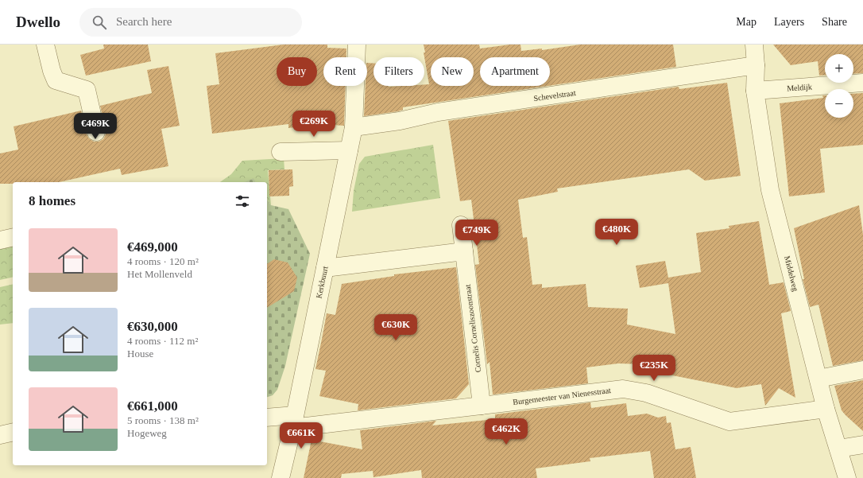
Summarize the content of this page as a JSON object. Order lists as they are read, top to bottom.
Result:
{
  "streets": {
    "street": [
      "Meldijk",
      "Schevelstraat",
      "Middelweg",
      "Kerkbuurt",
      "Cornelis Corneliszoonstraat",
      "Burgemeester van Nienesstraat"
    ]
  },
  "crossings": [
    ["Meldijk", "Middelweg"],
    ["Schevelstraat", "Middelweg"],
    ["Schevelstraat", "Kerkbuurt"],
    ["Middelweg", "Burgemeester van Nienesstraat"],
    ["Kerkbuurt", "Burgemeester van Nienesstraat"],
    ["Cornelis Corneliszoonstraat", "Burgemeester van Nienesstraat"]
  ],
  "page": {
    "header": "Dwello",
    "search": "Search here",
    "nav": ["Map", "Layers", "Share"],
    "map_buttons": ["+", "−"],
    "chip": [
      "Buy",
      "Rent",
      "Filters",
      "New",
      "Apartment"
    ],
    "price": [
      "€269K",
      "€469K",
      "€480K",
      "€749K",
      "€630K",
      "€235K",
      "€462K",
      "€661K"
    ],
    "heading": "8 homes",
    "list": [
      {
        "name": "€469,000",
        "note": "4 rooms · 120 m² · Het Mollenveld"
      },
      {
        "name": "€630,000",
        "note": "4 rooms · 112 m² · House"
      },
      {
        "name": "€661,000",
        "note": "5 rooms · 138 m² · Hogeweg"
      }
    ]
  }
}
